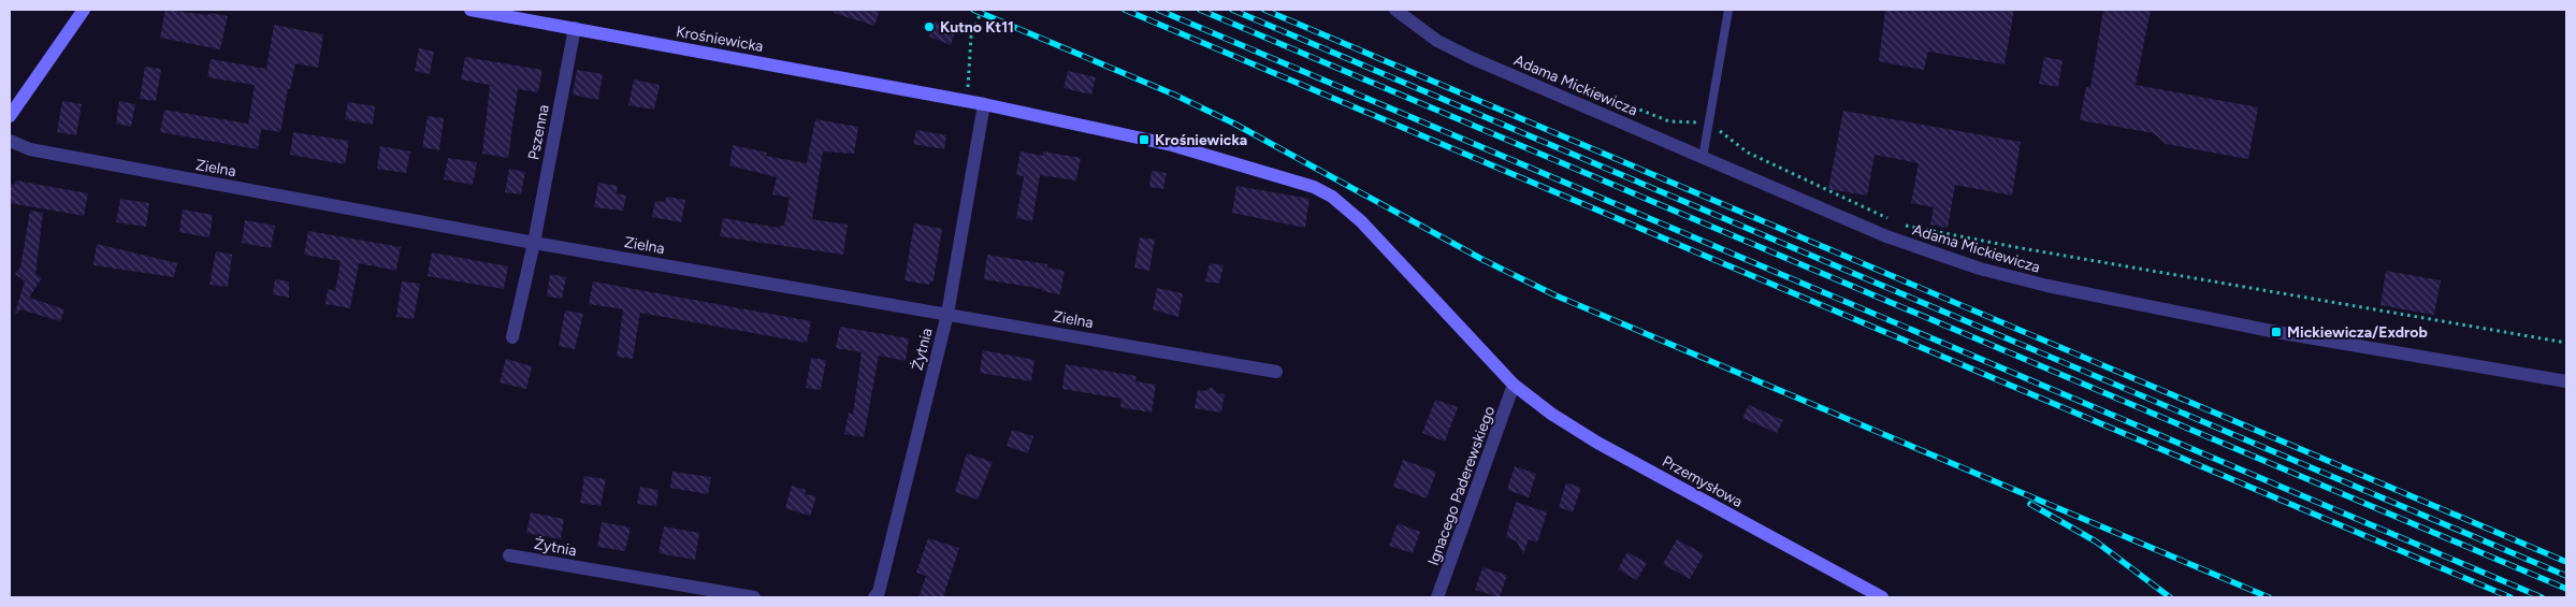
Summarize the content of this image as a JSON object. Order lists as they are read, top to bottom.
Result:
{
  "streets": {
    "street": [
      "Krośniewicka",
      "Adama Mickiewicza",
      "Pszenna",
      "Zielna",
      "Żytnia",
      "Przemysłowa",
      "Ignacego Paderewskiego"
    ]
  },
  "crossings": [
    ["Krośniewicka", "Pszenna"],
    ["Krośniewicka", "Żytnia"],
    ["Krośniewicka", "Przemysłowa"],
    ["Krośniewicka", "Ignacego Paderewskiego"],
    ["Pszenna", "Zielna"],
    ["Zielna", "Żytnia"],
    ["Przemysłowa", "Ignacego Paderewskiego"]
  ],
  "places": {
    "other": ["Kutno Kt11"],
    "transit": ["Krośniewicka", "Mickiewicza/Exdrob"]
  }
}
